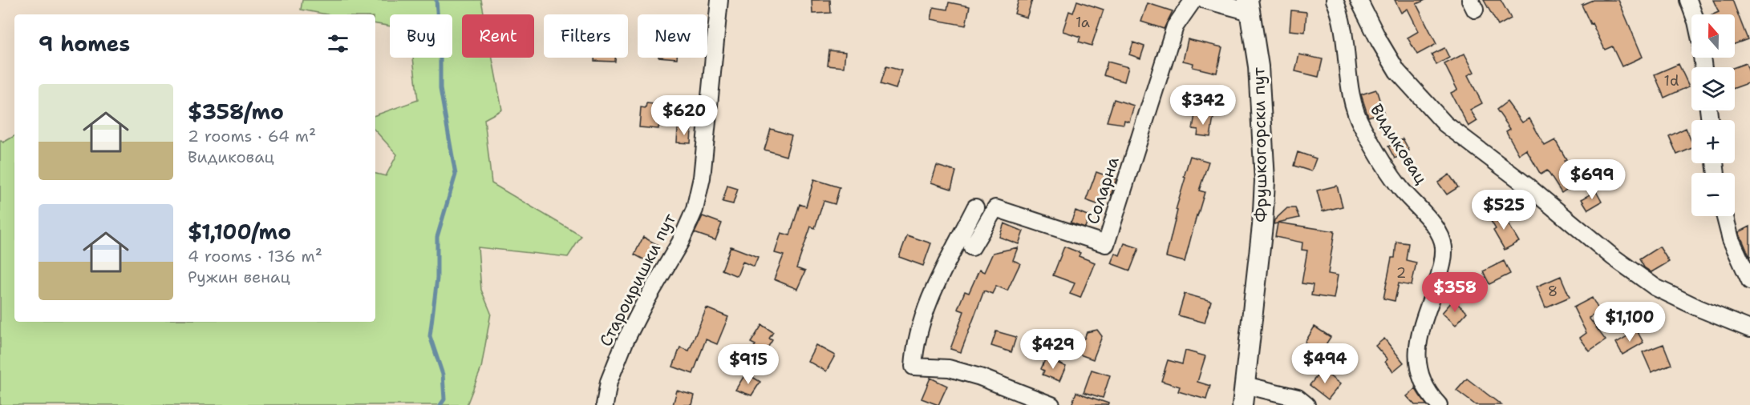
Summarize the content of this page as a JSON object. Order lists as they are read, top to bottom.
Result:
{
  "streets": {
    "street": [
      "Видиковац",
      "Фрушкогорски пут",
      "Соларна",
      "Староиришки пут"
    ]
  },
  "house_numbers": [
    "1a",
    "1d",
    "2",
    "8"
  ],
  "north": "top",
  "page": {
    "map_buttons": ["+", "−"],
    "chip": [
      "Buy",
      "Rent",
      "Filters",
      "New"
    ],
    "heading": "9 homes",
    "list": [
      {
        "name": "$358/mo",
        "note": "2 rooms · 64 m² · Видиковац"
      },
      {
        "name": "$1,100/mo",
        "note": "4 rooms · 136 m² · Ружин венац"
      }
    ],
    "price": [
      "$342",
      "$620",
      "$699",
      "$525",
      "$358",
      "$1,100",
      "$429",
      "$494",
      "$915"
    ]
  }
}
